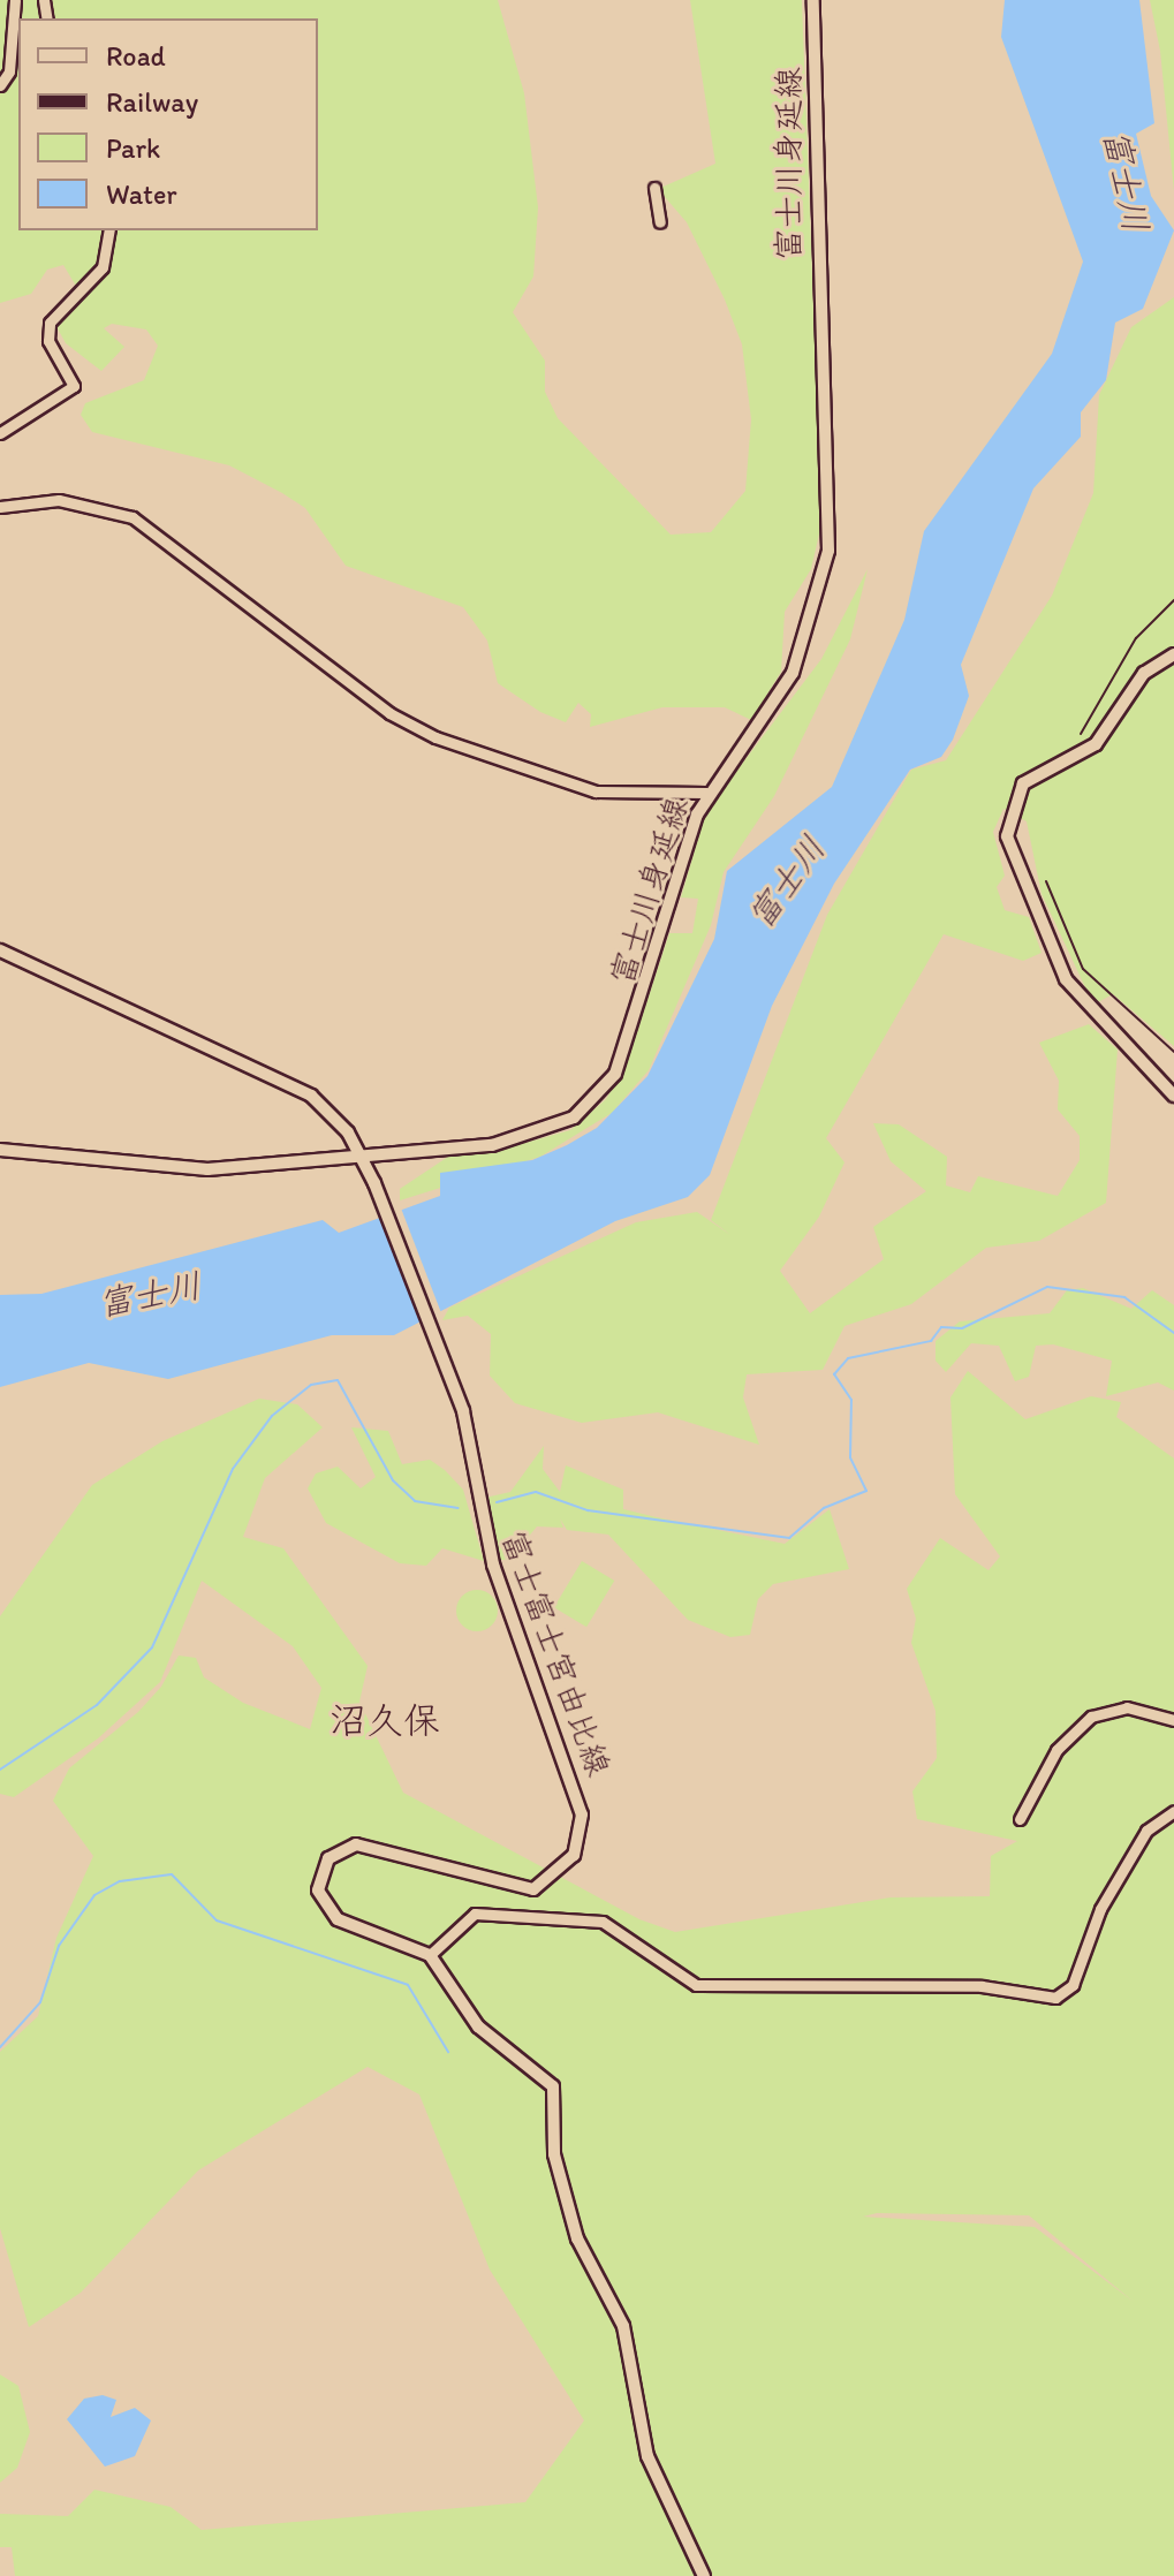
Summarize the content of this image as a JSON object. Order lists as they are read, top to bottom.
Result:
{
  "streets": {
    "main road": ["富士川身延線", "富士富士宮由比線"]
  },
  "crossings": [
    ["富士川身延線", "富士富士宮由比線"]
  ],
  "districts": ["沼久保"],
  "water": ["富士川"],
  "legend": [
    "Road",
    "Railway",
    "Park",
    "Water"
  ]
}
